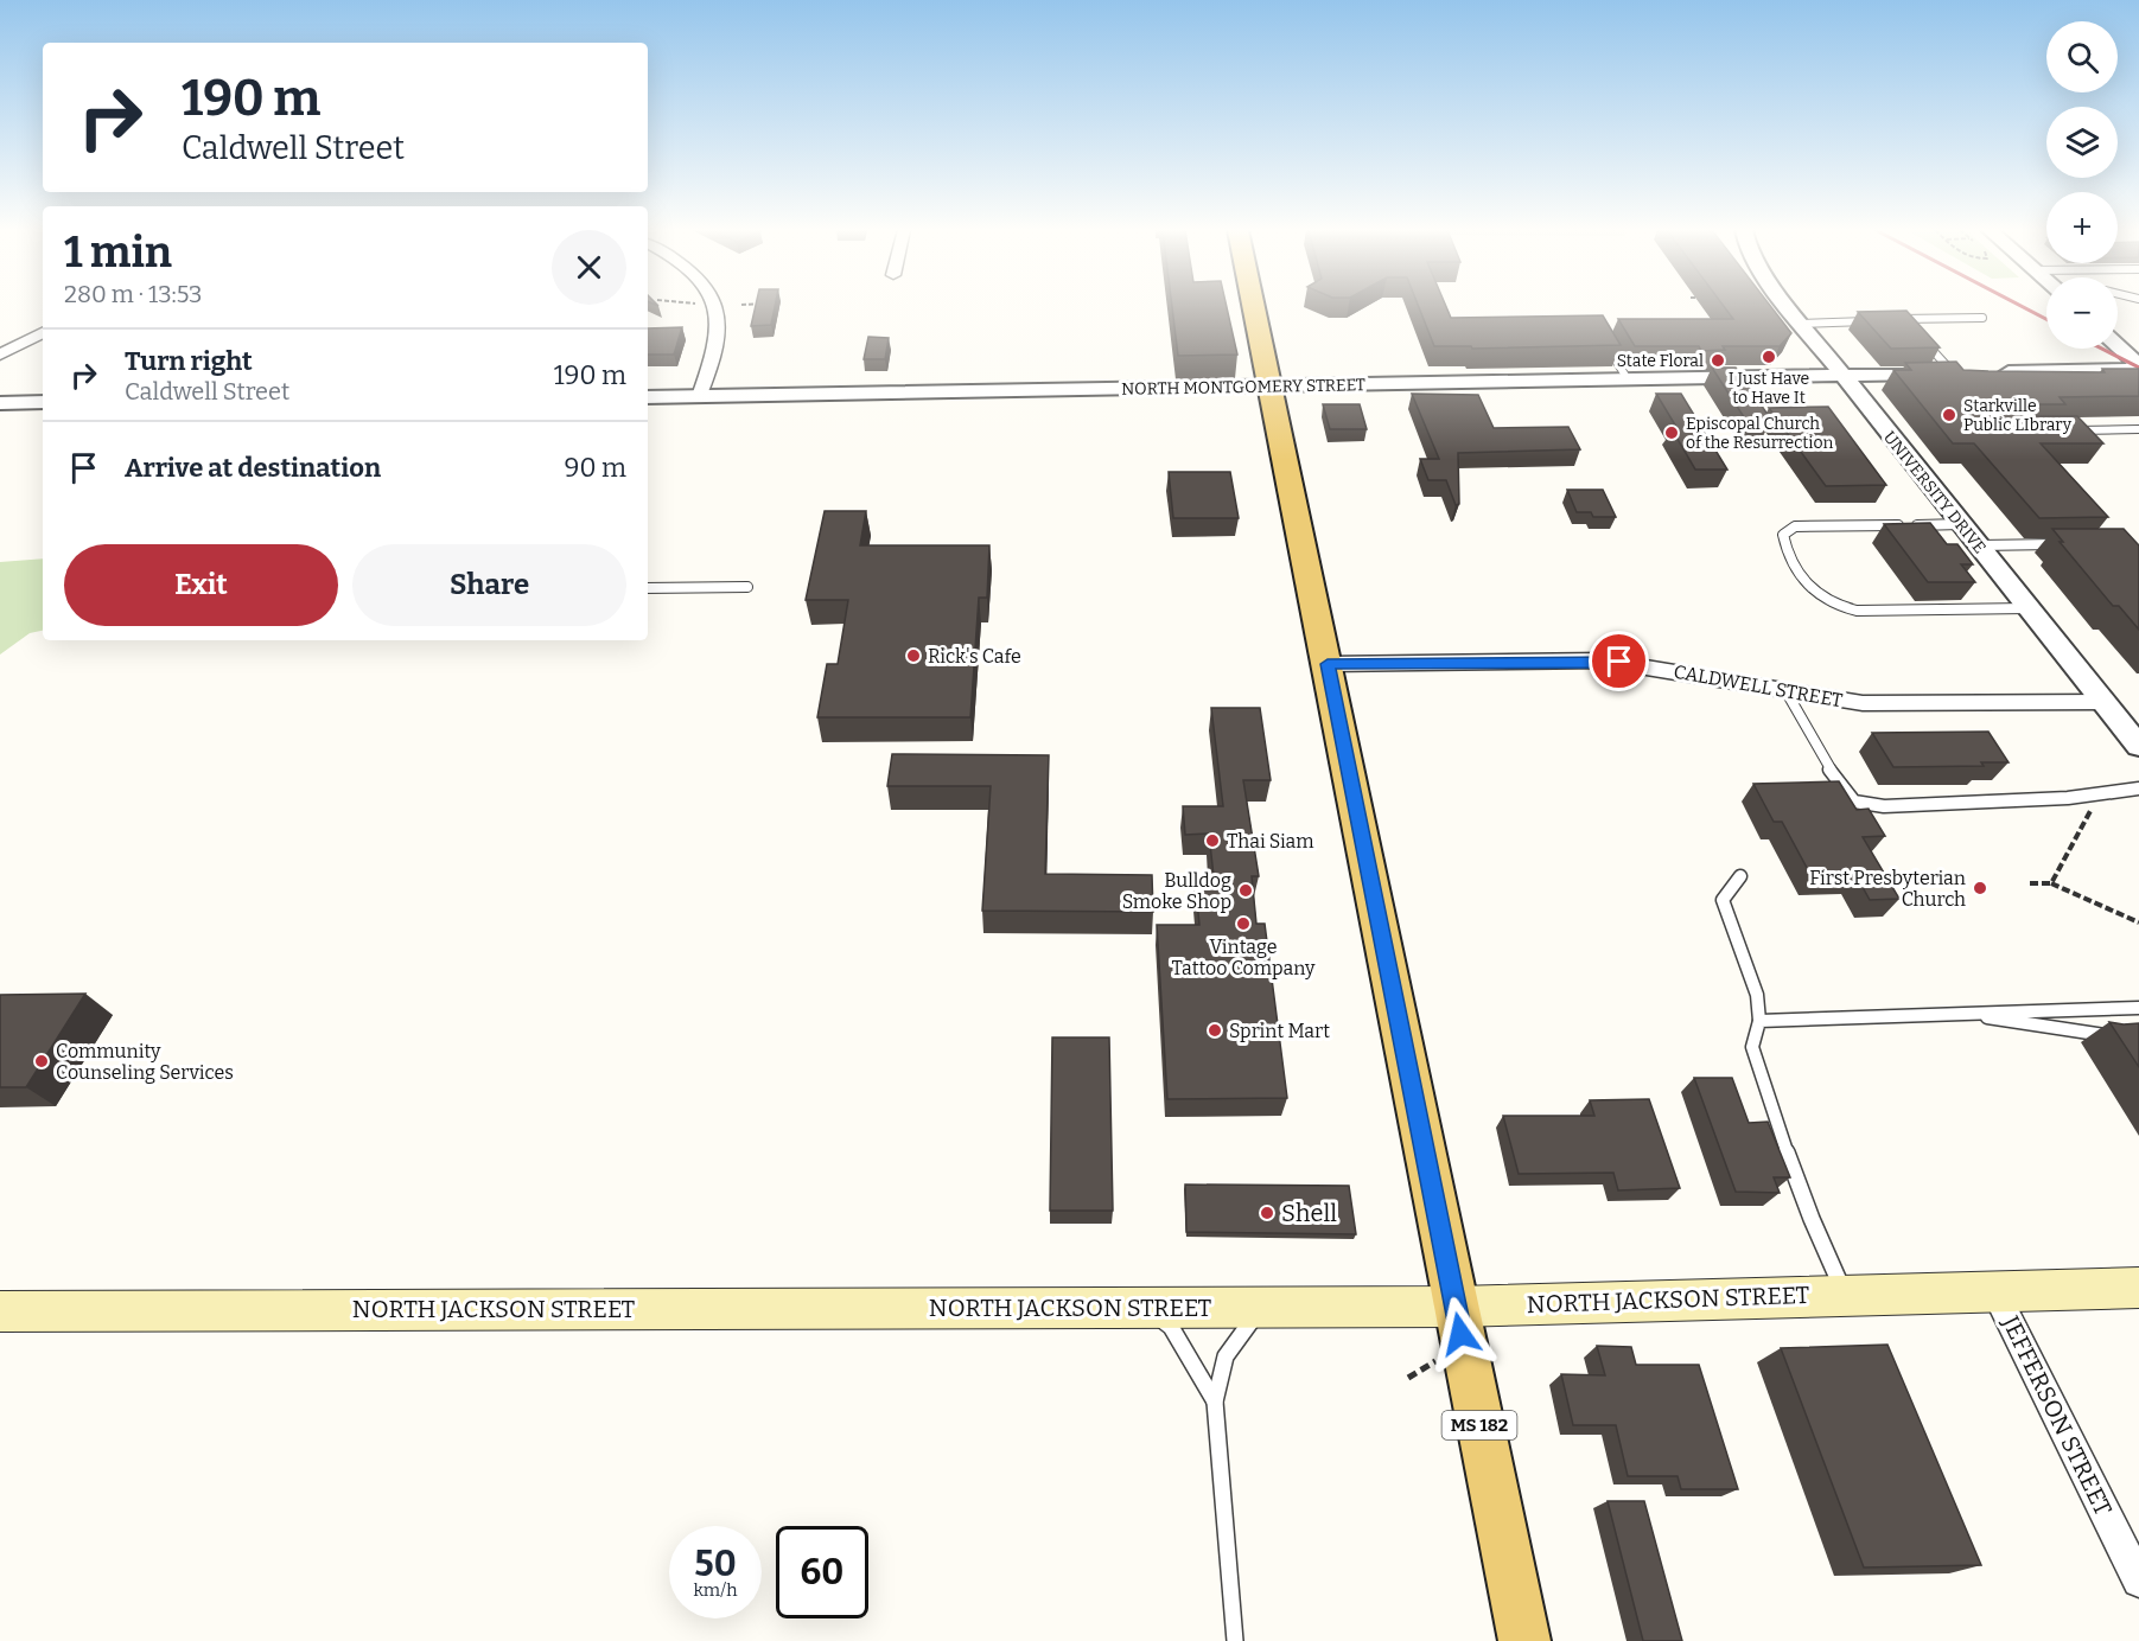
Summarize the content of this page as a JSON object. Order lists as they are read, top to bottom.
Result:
{
  "streets": {
    "main road": ["NORTH JACKSON STREET", "MS 182"],
    "street": [
      "NORTH MONTGOMERY STREET",
      "UNIVERSITY DRIVE",
      "CALDWELL STREET",
      "JEFFERSON STREET"
    ]
  },
  "crossings": [
    ["NORTH MONTGOMERY STREET", "UNIVERSITY DRIVE"],
    ["NORTH MONTGOMERY STREET", "MS 182"],
    ["UNIVERSITY DRIVE", "CALDWELL STREET"],
    ["CALDWELL STREET", "MS 182"],
    ["NORTH JACKSON STREET", "JEFFERSON STREET"],
    ["NORTH JACKSON STREET", "MS 182"]
  ],
  "places": [
    "I Just Have to Have It",
    "State Floral",
    "Starkville Public LIbrary",
    "Episcopal Church of the Resurrection",
    "Rick's Cafe",
    "Thai Siam",
    "First Presbyterian Church",
    "Bulldog Smoke Shop",
    "Vintage Tattoo Company",
    "Sprint Mart",
    "Community Counseling Services",
    "Shell"
  ],
  "page": {
    "map_buttons": ["+", "−"],
    "turn": ["190 m", "Caldwell Street"],
    "heading": ["1 min", "280 m · 13:53"],
    "list": [
      {
        "name": "Turn right",
        "note": "Caldwell Street",
        "value": "190 m"
      },
      {
        "name": "Arrive at destination",
        "value": "90 m"
      }
    ],
    "buttons": ["Exit", "Share"],
    "speed": "50 km/h",
    "limit": "60"
  }
}
